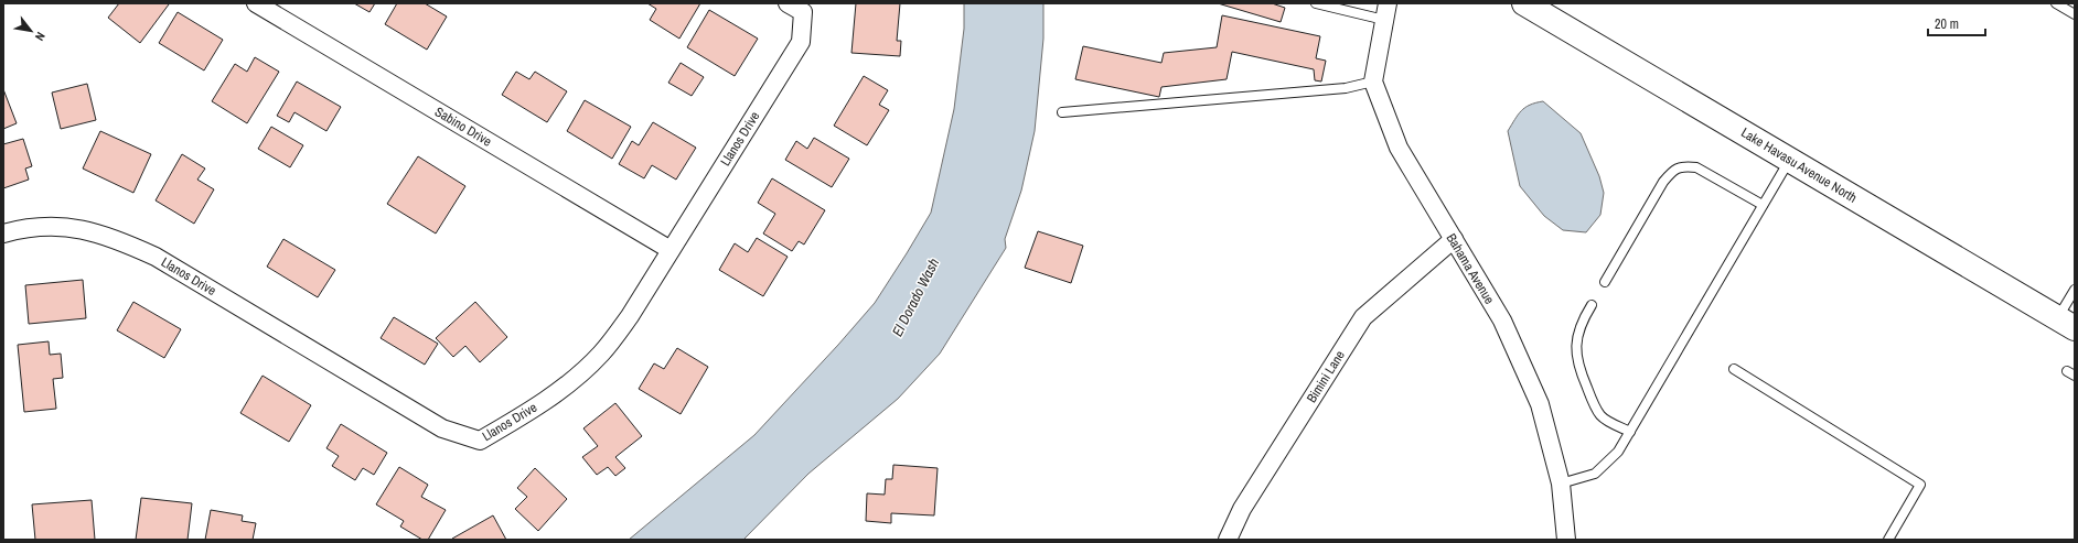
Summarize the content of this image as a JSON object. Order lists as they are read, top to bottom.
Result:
{
  "streets": {
    "main road": ["Lake Havasu Avenue North"],
    "street": [
      "Sabino Drive",
      "Llanos Drive",
      "Bahama Avenue",
      "Bimini Lane"
    ]
  },
  "crossings": [
    ["Sabino Drive", "Llanos Drive"],
    ["Bahama Avenue", "Bimini Lane"]
  ],
  "water": ["El Dorado Wash"],
  "scale_bar": "20 m",
  "north": "bottom right"
}
